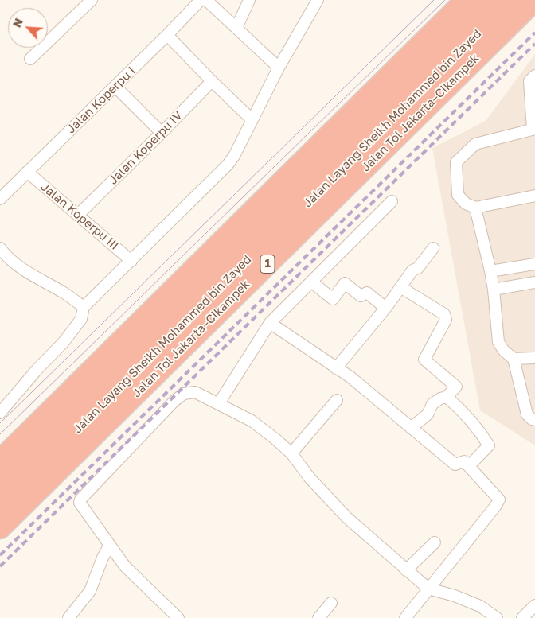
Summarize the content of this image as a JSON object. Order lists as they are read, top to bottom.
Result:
{
  "streets": {
    "highway": ["Jalan Tol Jakarta–Cikampek", "Jalan Layang Sheikh Mohammed bin Zayed", "1"],
    "street": ["Jalan Koperpu I", "Jalan Koperpu IV", "Jalan Koperpu III"]
  },
  "crossings": [
    ["Jalan Koperpu I", "Jalan Koperpu III"],
    ["Jalan Koperpu IV", "Jalan Koperpu III"]
  ],
  "north": "top left"
}
